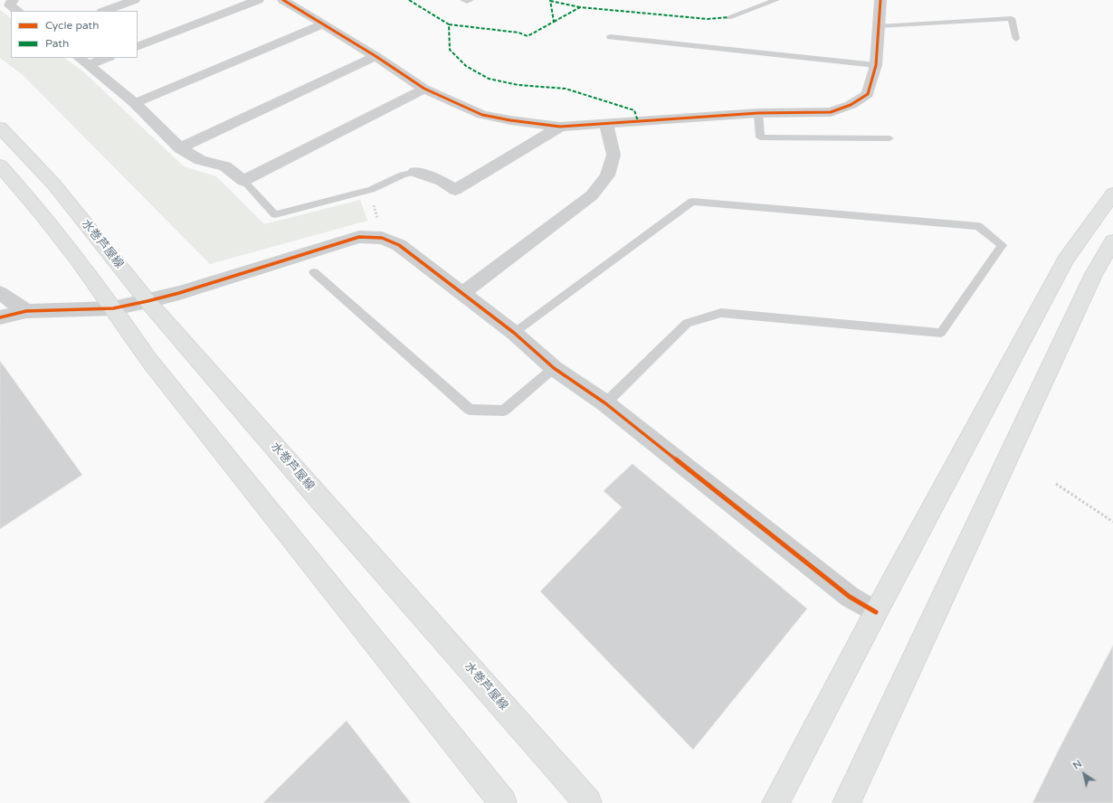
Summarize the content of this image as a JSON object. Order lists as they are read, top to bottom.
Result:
{
  "streets": {
    "main road": ["水巻芦屋線"]
  },
  "legend": ["Cycle path", "Path"],
  "north": "top left"
}
